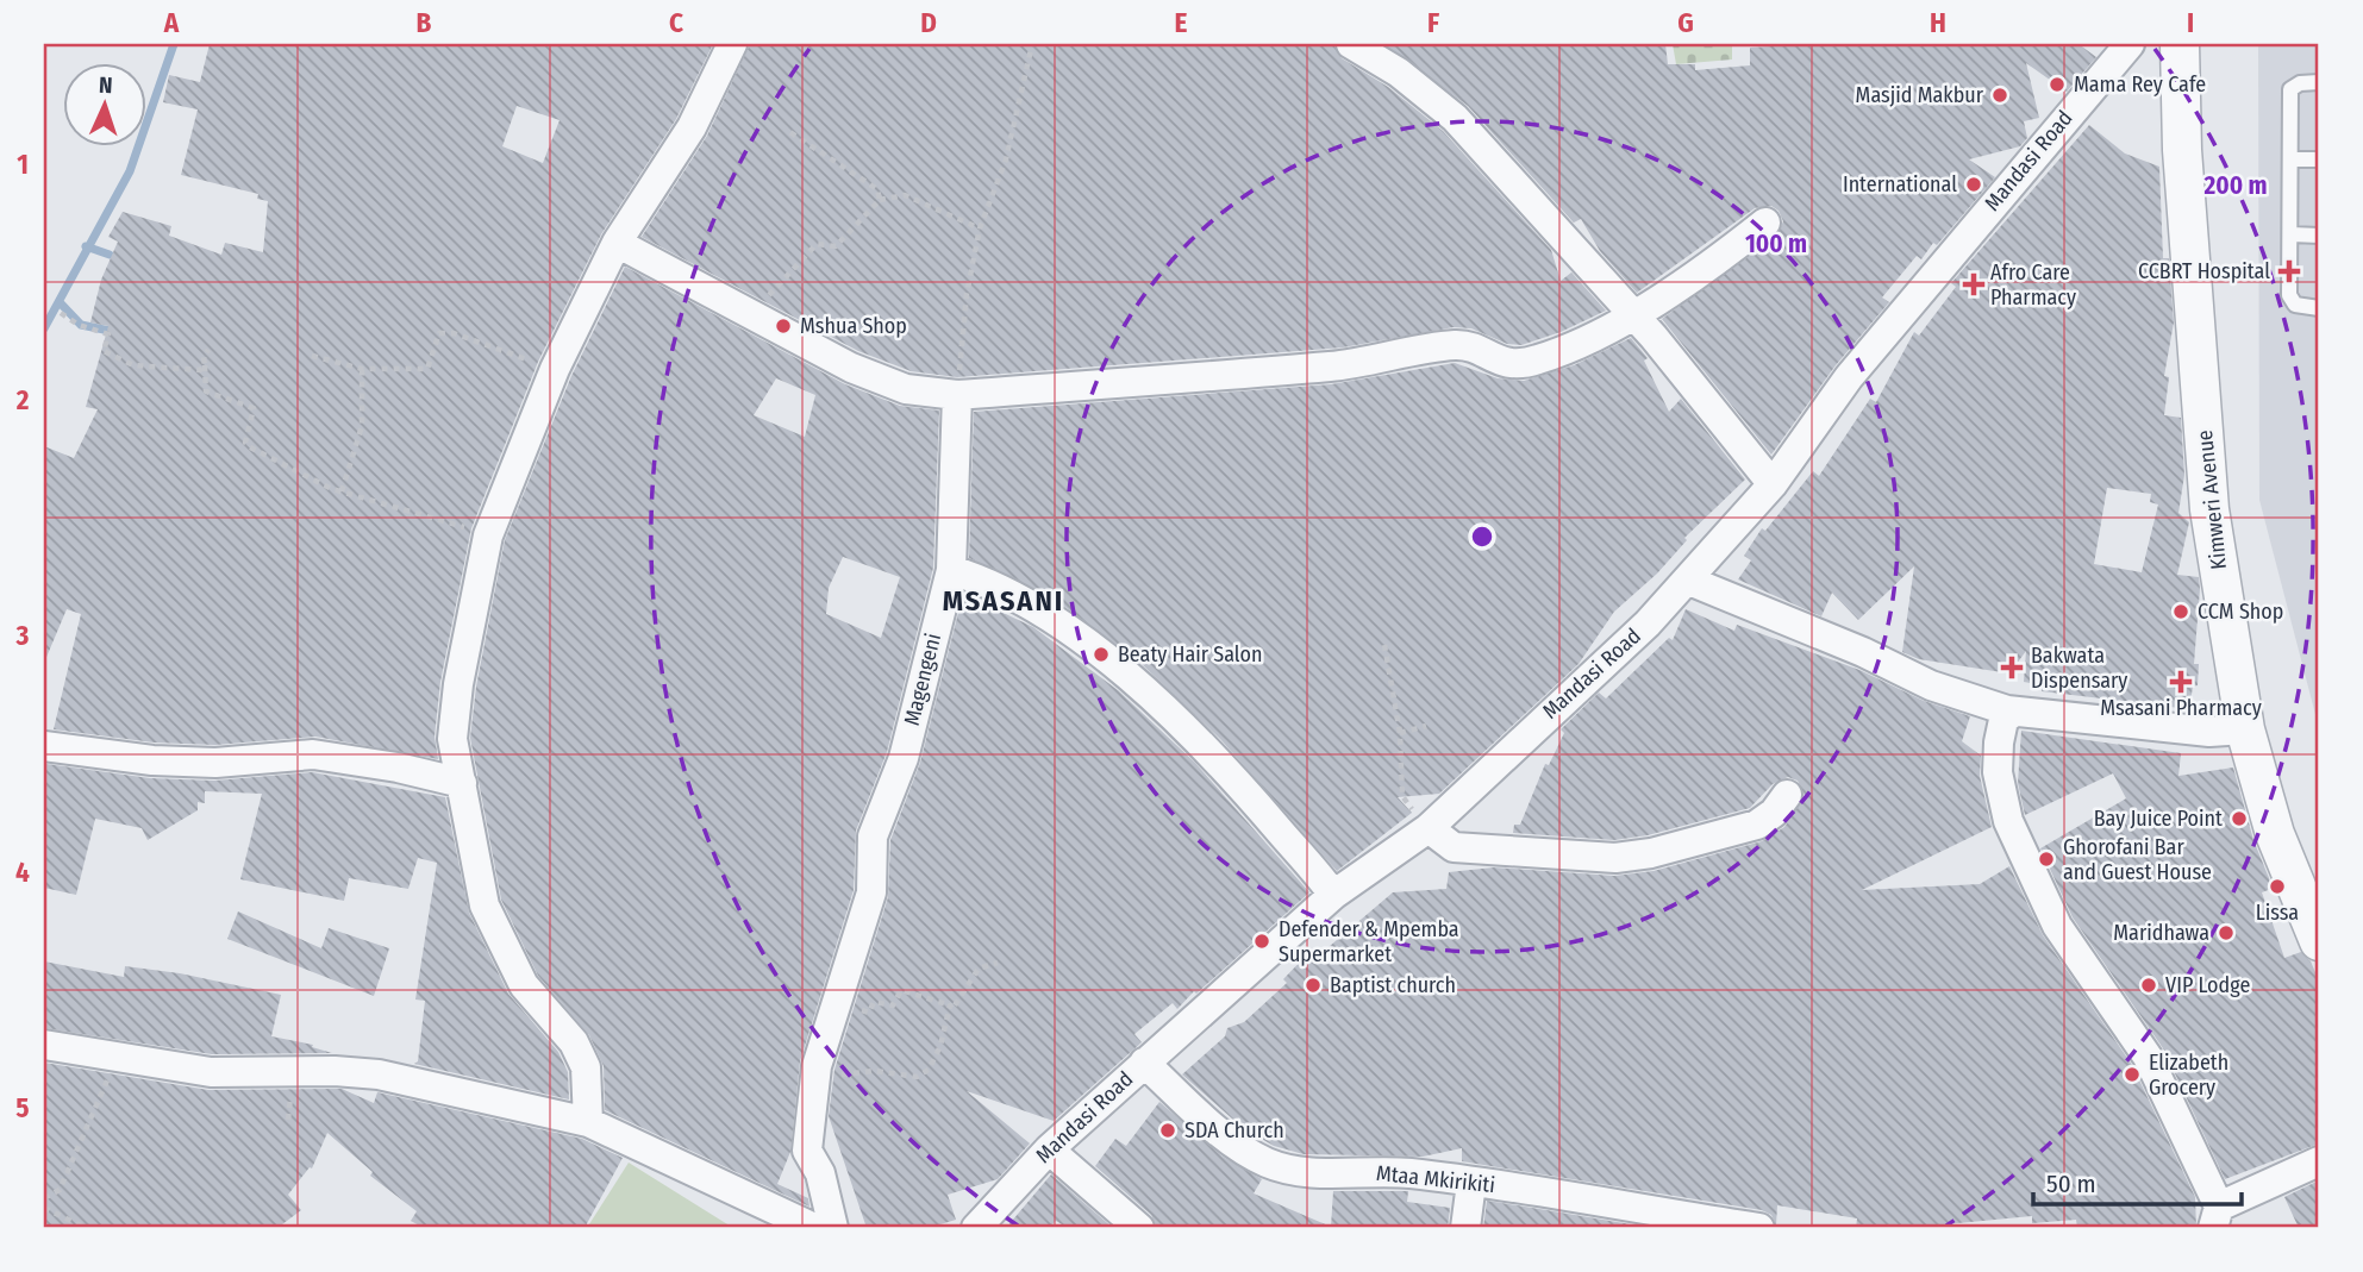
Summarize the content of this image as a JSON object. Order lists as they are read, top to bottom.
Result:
{
  "streets": {
    "street": [
      "Mandasi Road",
      "Kimweri Avenue",
      "Magengeni",
      "Mtaa Mkirikiti"
    ]
  },
  "crossings": [
    ["Mandasi Road", "Mtaa Mkirikiti"]
  ],
  "districts": ["MSASANI"],
  "places": {
    "other": [
      "Mama Rey Cafe",
      "Masjid Makbur",
      "International",
      "Mshua Shop",
      "CCM Shop",
      "Beaty Hair Salon",
      "Bay Juice Point",
      "Ghorofani Bar and Guest House",
      "Lissa",
      "Maridhawa",
      "Defender & Mpemba Supermarket",
      "Baptist church",
      "VIP Lodge",
      "Elizabeth Grocery",
      "SDA Church"
    ],
    "health": [
      "CCBRT Hospital",
      "Afro Care Pharmacy",
      "Bakwata Dispensary",
      "Msasani Pharmacy"
    ]
  },
  "scale_bar": "50 m",
  "north": "top",
  "grid": {
    "columns": [
      "A",
      "B",
      "C",
      "D",
      "E",
      "F",
      "G",
      "H",
      "I"
    ],
    "rows": [
      "1",
      "2",
      "3",
      "4",
      "5"
    ]
  },
  "rings": ["200 m", "100 m"]
}
